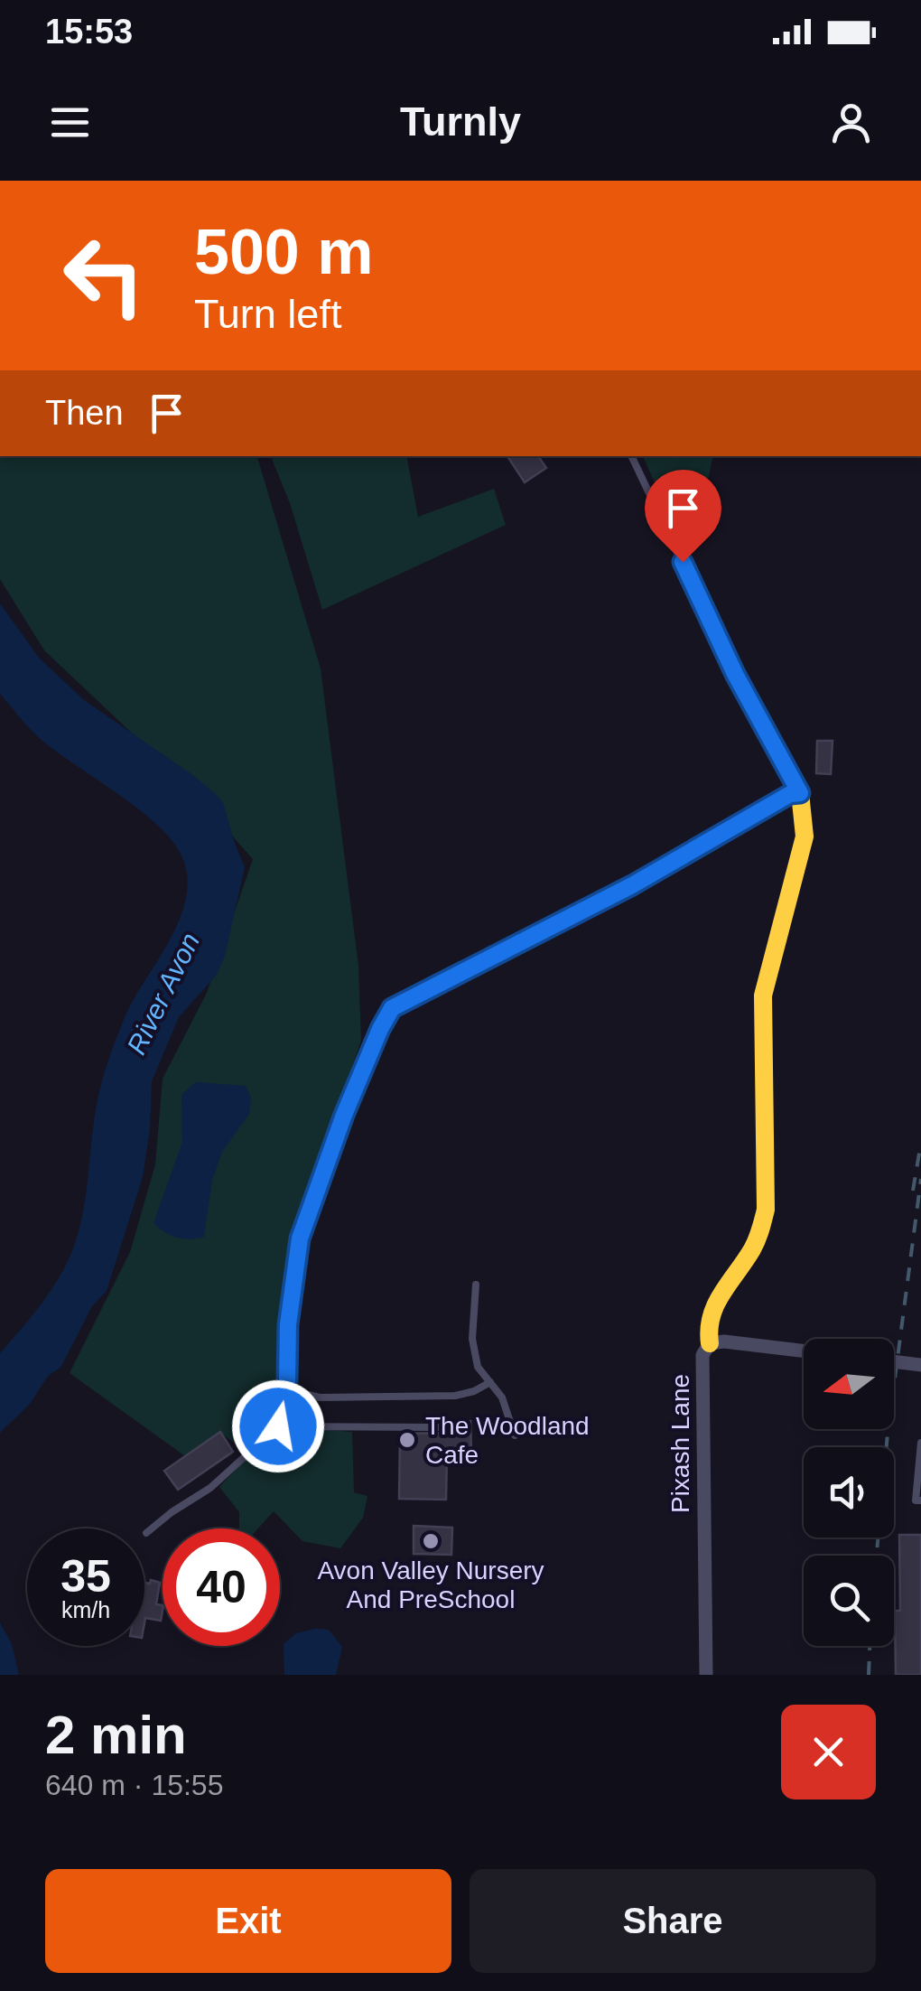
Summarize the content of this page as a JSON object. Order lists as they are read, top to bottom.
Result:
{
  "streets": {
    "street": ["Pixash Lane"]
  },
  "water": ["River Avon"],
  "places": ["The Woodland Cafe", "Avon Valley Nursery And PreSchool"],
  "north": "left",
  "page": {
    "status": "15:53",
    "header": "Turnly",
    "turn": ["500 m", "Turn left"],
    "then": "Then",
    "speed": "35 km/h",
    "limit": "40",
    "heading": ["2 min", "640 m · 15:55"],
    "buttons": ["Exit", "Share"]
  }
}
